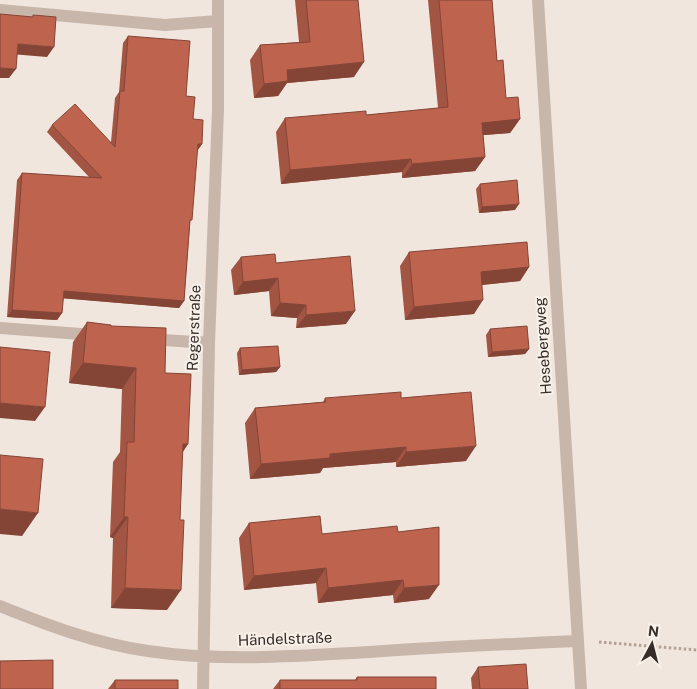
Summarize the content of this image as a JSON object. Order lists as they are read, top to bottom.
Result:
{
  "streets": {
    "street": ["Regerstraße", "Hesebergweg", "Händelstraße"]
  },
  "crossings": [
    ["Regerstraße", "Händelstraße"],
    ["Hesebergweg", "Händelstraße"]
  ],
  "north": "top"
}
